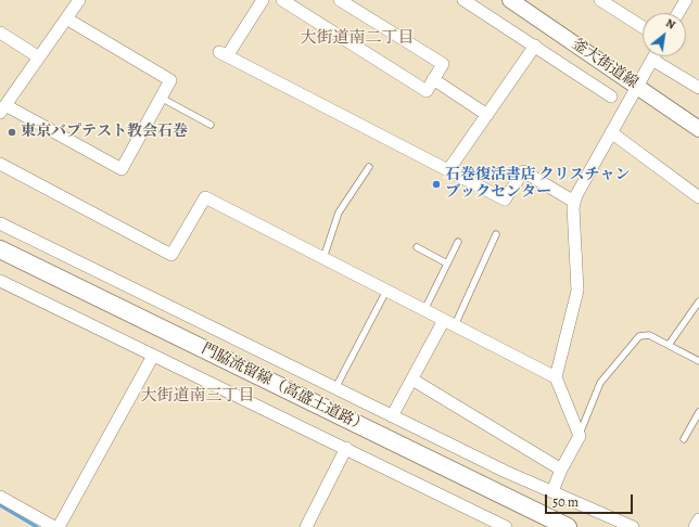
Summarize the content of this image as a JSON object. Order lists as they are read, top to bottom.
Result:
{
  "streets": {
    "main road": ["門脇流留線（高盛土道路）"],
    "street": ["釜大街道線"]
  },
  "districts": ["大街道南二丁目", "大街道南三丁目"],
  "places": ["東京バプテスト教会石巻", "石巻復活書店 クリスチャン ブックセンター"],
  "scale_bar": "50 m",
  "north": "top right"
}
